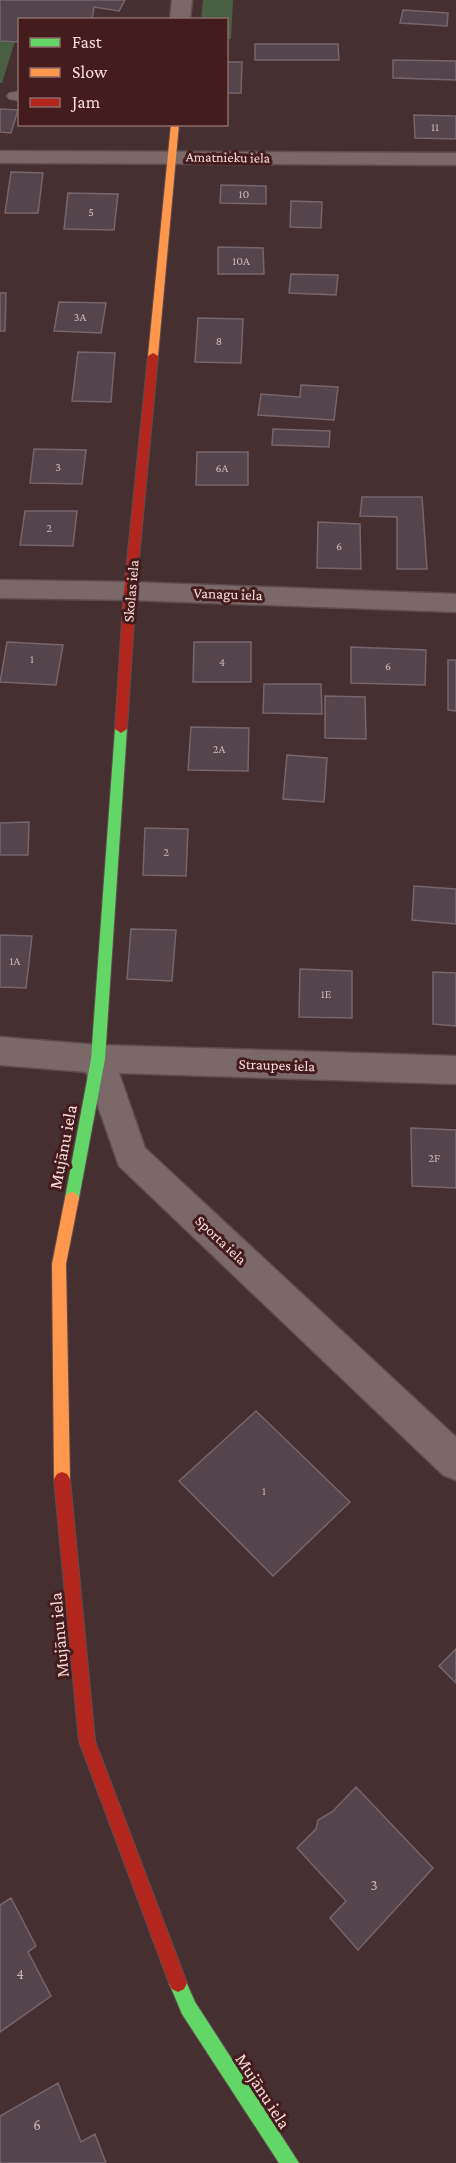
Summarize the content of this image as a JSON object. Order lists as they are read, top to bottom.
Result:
{
  "streets": {
    "street": [
      "Amatnieku iela",
      "Skolas iela",
      "Vanagu iela",
      "Straupes iela",
      "Mujānu iela",
      "Sporta iela"
    ]
  },
  "crossings": [
    ["Amatnieku iela", "Skolas iela"],
    ["Skolas iela", "Vanagu iela"],
    ["Skolas iela", "Straupes iela"],
    ["Skolas iela", "Mujānu iela"],
    ["Skolas iela", "Sporta iela"],
    ["Straupes iela", "Mujānu iela"],
    ["Straupes iela", "Sporta iela"],
    ["Mujānu iela", "Sporta iela"]
  ],
  "house_numbers": [
    "11",
    "10",
    "5",
    "10A",
    "3A",
    "8",
    "3",
    "6A",
    "2",
    "6",
    "1",
    "4",
    "6",
    "2A",
    "2",
    "1A",
    "1E",
    "2F",
    "1",
    "3",
    "4",
    "6"
  ],
  "legend": ["Fast", "Slow", "Jam"]
}
